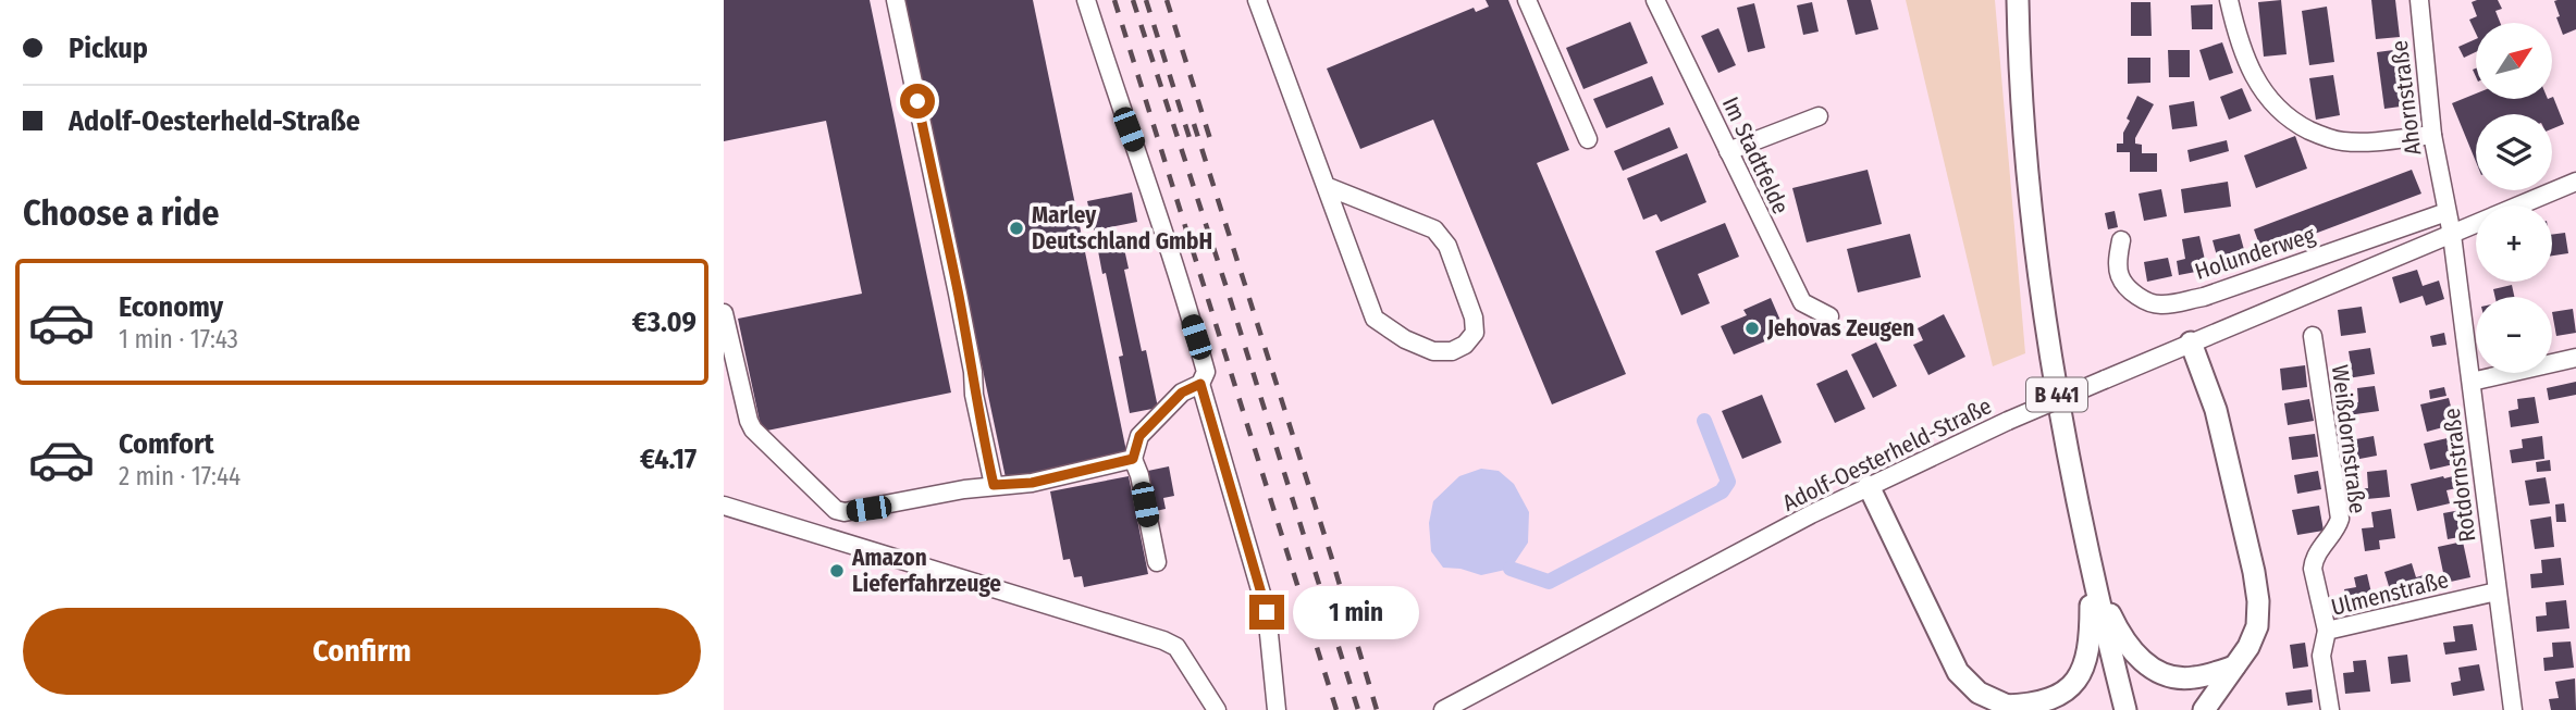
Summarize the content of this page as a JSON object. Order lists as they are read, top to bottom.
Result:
{
  "streets": {
    "main road": ["B 441"],
    "street": [
      "Ahornstraße",
      "Im Stadtfelde",
      "Holunderweg",
      "Weißdornstraße",
      "Adolf-Oesterheld-Straße",
      "Rotdornstraße",
      "Ulmenstraße"
    ]
  },
  "crossings": [
    ["Ahornstraße", "Holunderweg"],
    ["Ahornstraße", "Adolf-Oesterheld-Straße"],
    ["Ahornstraße", "Rotdornstraße"],
    ["Weißdornstraße", "Ulmenstraße"],
    ["Adolf-Oesterheld-Straße", "Rotdornstraße"],
    ["Rotdornstraße", "Ulmenstraße"]
  ],
  "places": ["Marley Deutschland GmbH", "Jehovas Zeugen", "Amazon Lieferfahrzeuge"],
  "north": "top right",
  "page": {
    "banner": ["Pickup", "Adolf-Oesterheld-Straße"],
    "map_buttons": ["+", "−"],
    "heading": "Choose a ride",
    "list": [
      {
        "name": "Economy",
        "note": "1 min · 17:43",
        "value": "€3.09"
      },
      {
        "name": "Comfort",
        "note": "2 min · 17:44",
        "value": "€4.17"
      }
    ],
    "bubble": "1 min",
    "buttons": "Confirm"
  }
}
